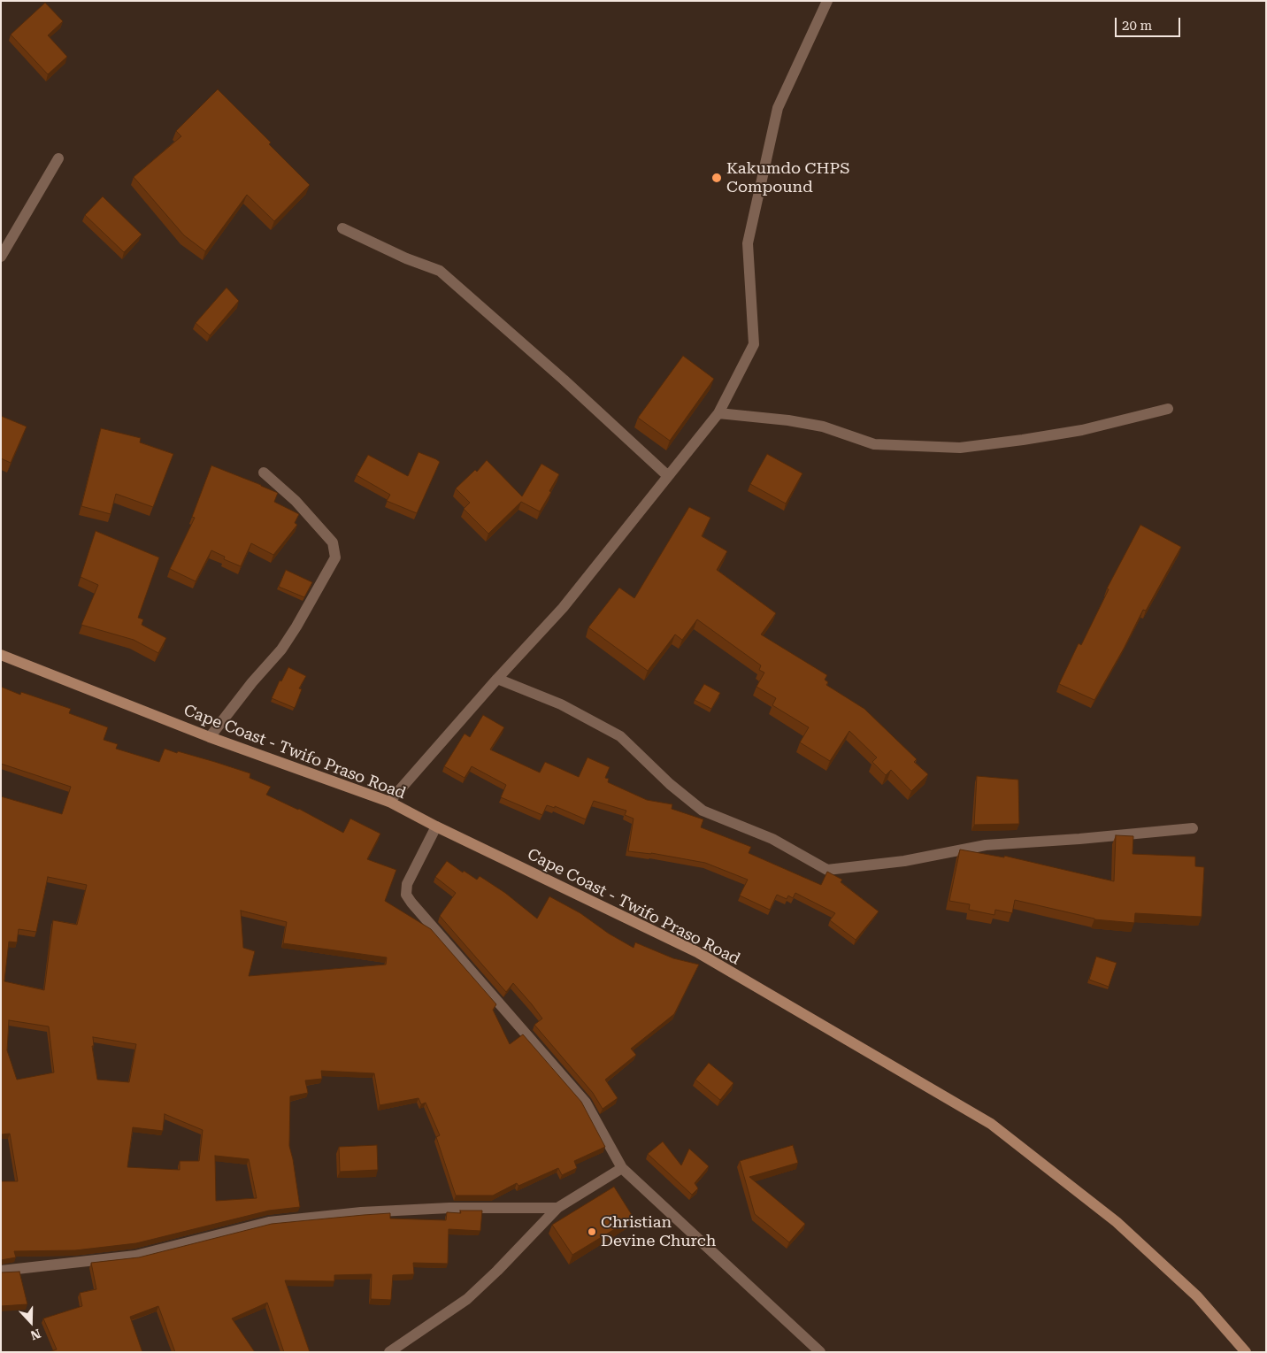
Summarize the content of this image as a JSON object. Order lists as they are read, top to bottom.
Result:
{
  "streets": {
    "main road": ["Cape Coast - Twifo Praso Road"]
  },
  "places": ["Kakumdo CHPS Compound", "Christian Devine Church"],
  "scale_bar": "20 m",
  "north": "bottom"
}
